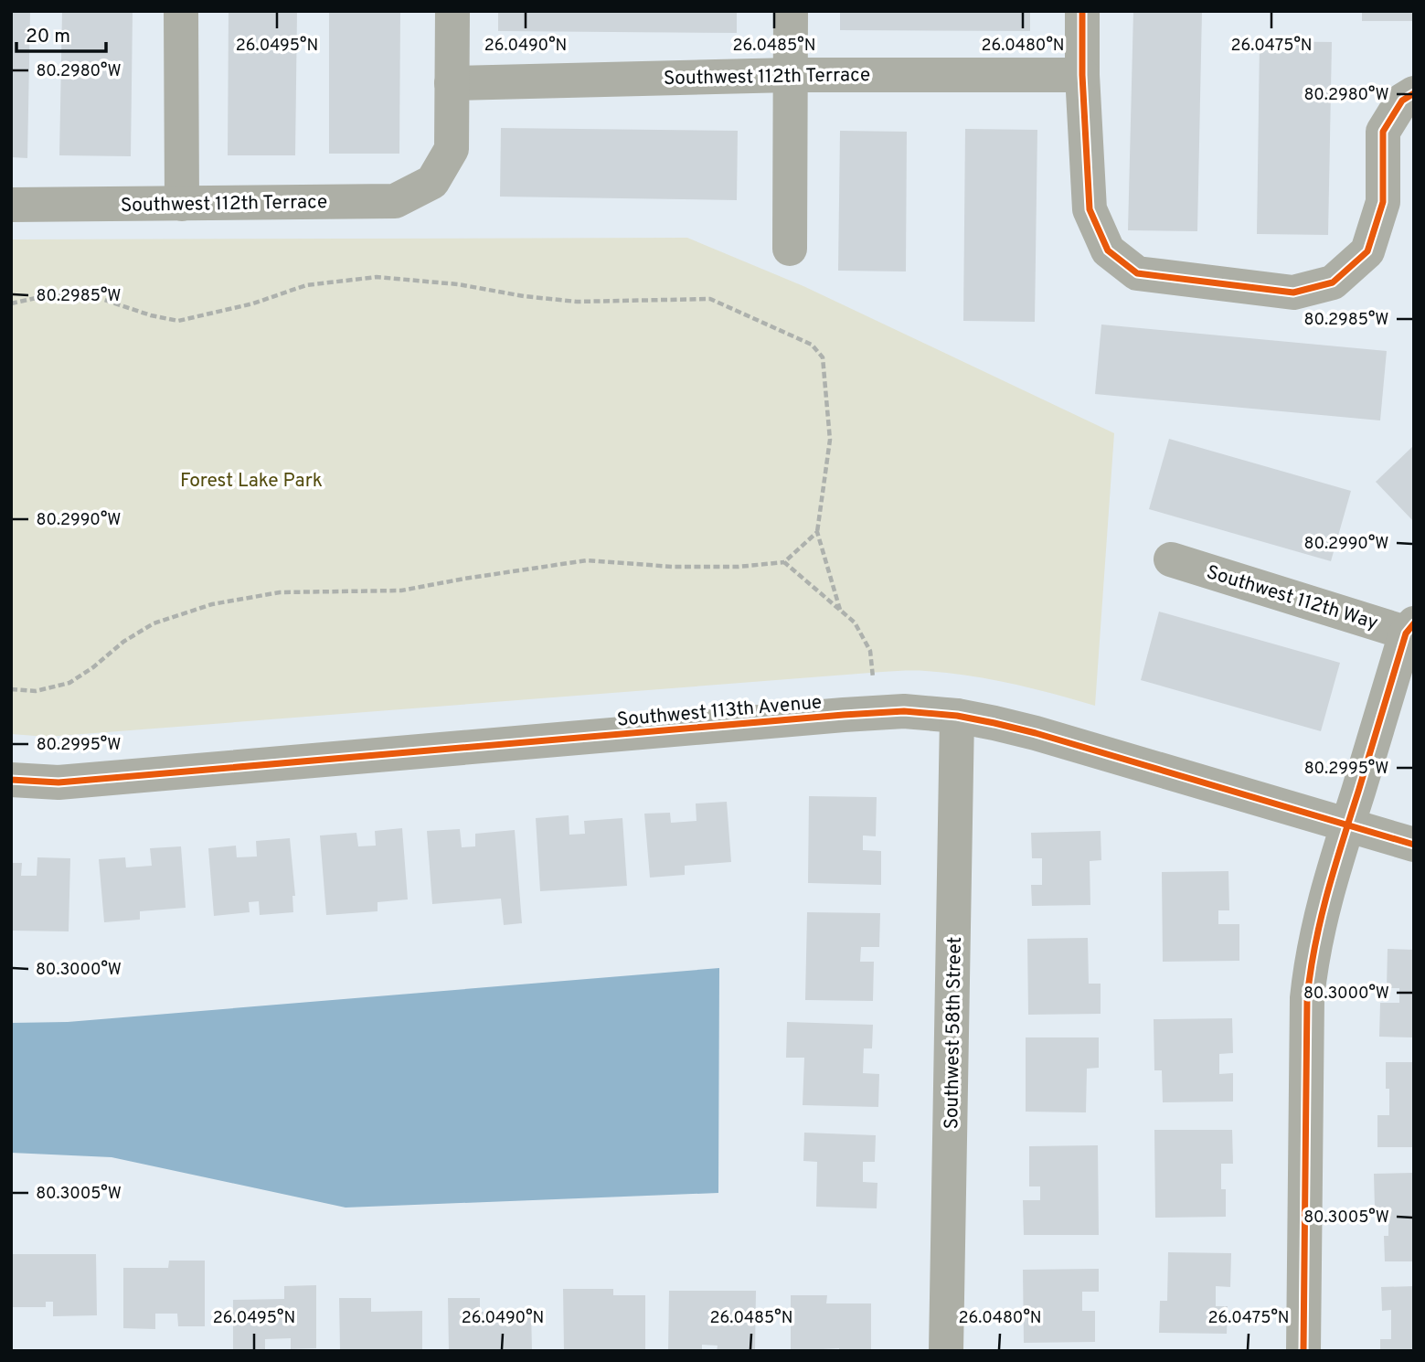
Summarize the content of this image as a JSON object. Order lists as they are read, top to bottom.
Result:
{
  "streets": {
    "street": [
      "Southwest 112th Terrace",
      "Southwest 112th Way",
      "Southwest 113th Avenue",
      "Southwest 58th Street"
    ]
  },
  "crossings": [
    ["Southwest 113th Avenue", "Southwest 58th Street"]
  ],
  "parks": ["Forest Lake Park"],
  "scale_bar": "20 m",
  "coordinates": [
    "26.0495°N",
    "26.0490°N",
    "26.0485°N",
    "26.0480°N",
    "26.0475°N",
    "80.2980°W",
    "80.2985°W",
    "80.2990°W",
    "80.2995°W",
    "80.3000°W",
    "80.3005°W"
  ]
}
